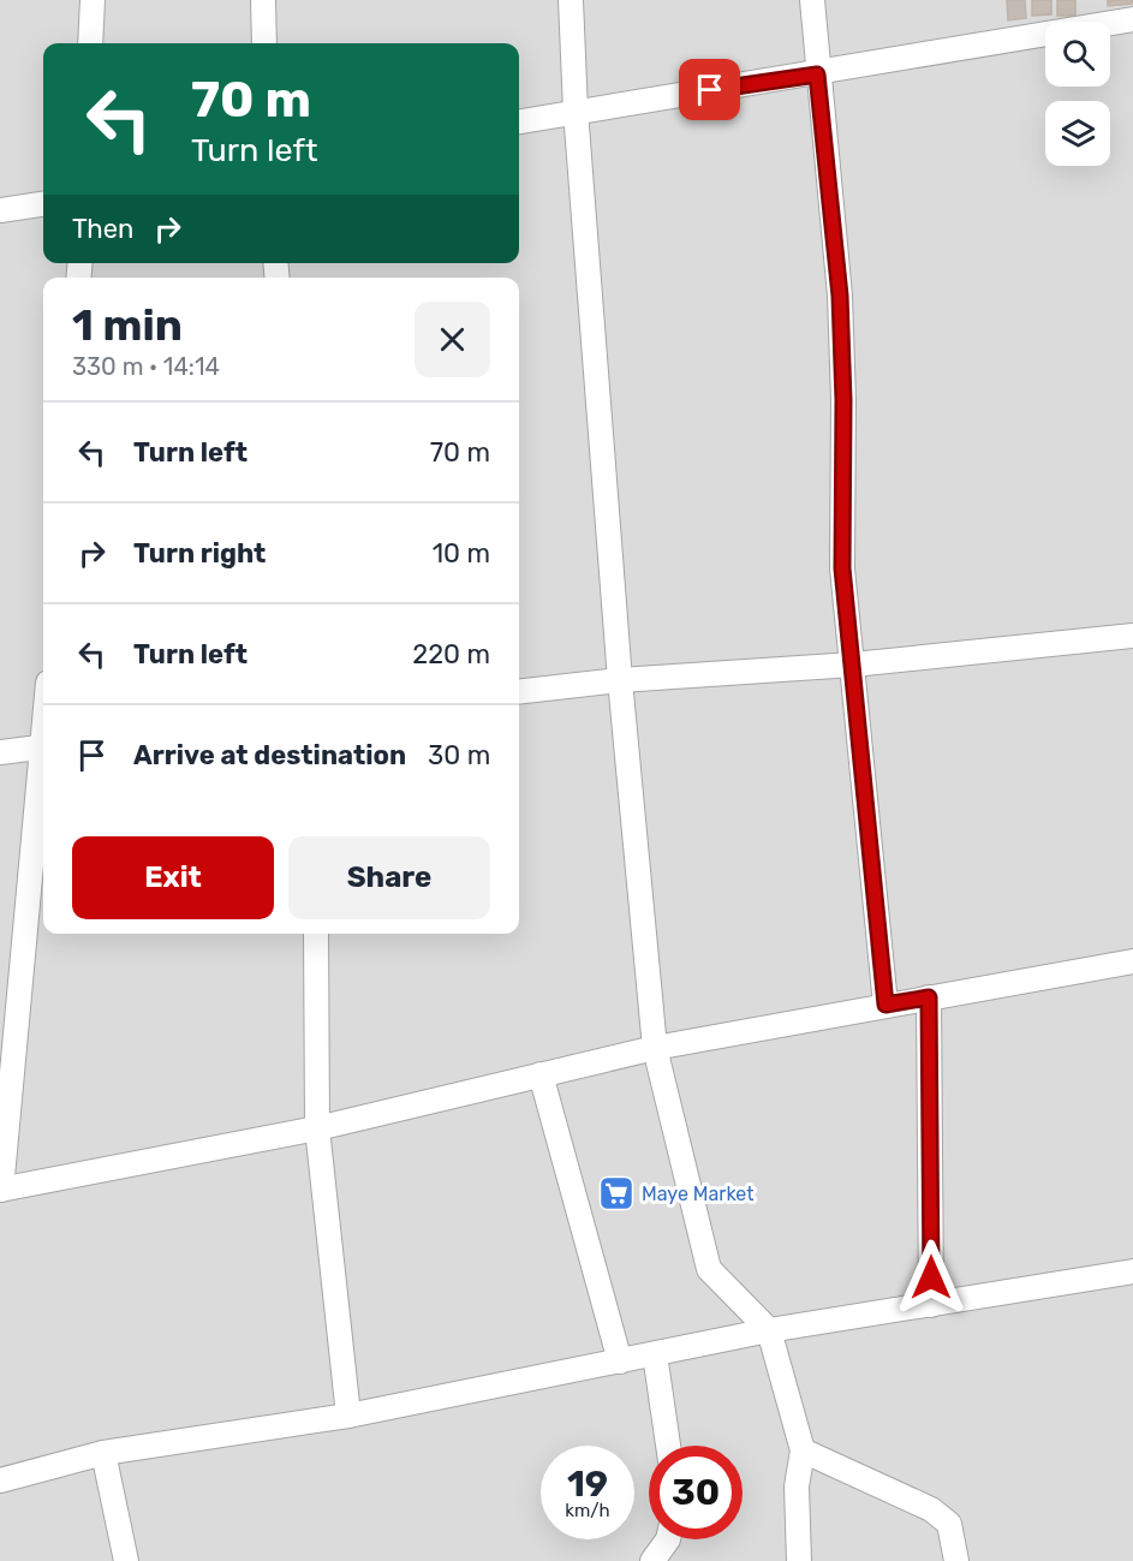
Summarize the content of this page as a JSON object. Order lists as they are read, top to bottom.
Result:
{
  "places": {
    "supermarket": ["Maye Market"]
  },
  "page": {
    "turn": ["70 m", "Turn left"],
    "then": "Then",
    "heading": ["1 min", "330 m · 14:14"],
    "list": [
      {
        "name": "Turn left",
        "value": "70 m"
      },
      {
        "name": "Turn right",
        "value": "10 m"
      },
      {
        "name": "Turn left",
        "value": "220 m"
      },
      {
        "name": "Arrive at destination",
        "value": "30 m"
      }
    ],
    "buttons": ["Exit", "Share"],
    "speed": "19 km/h",
    "limit": "30"
  }
}
